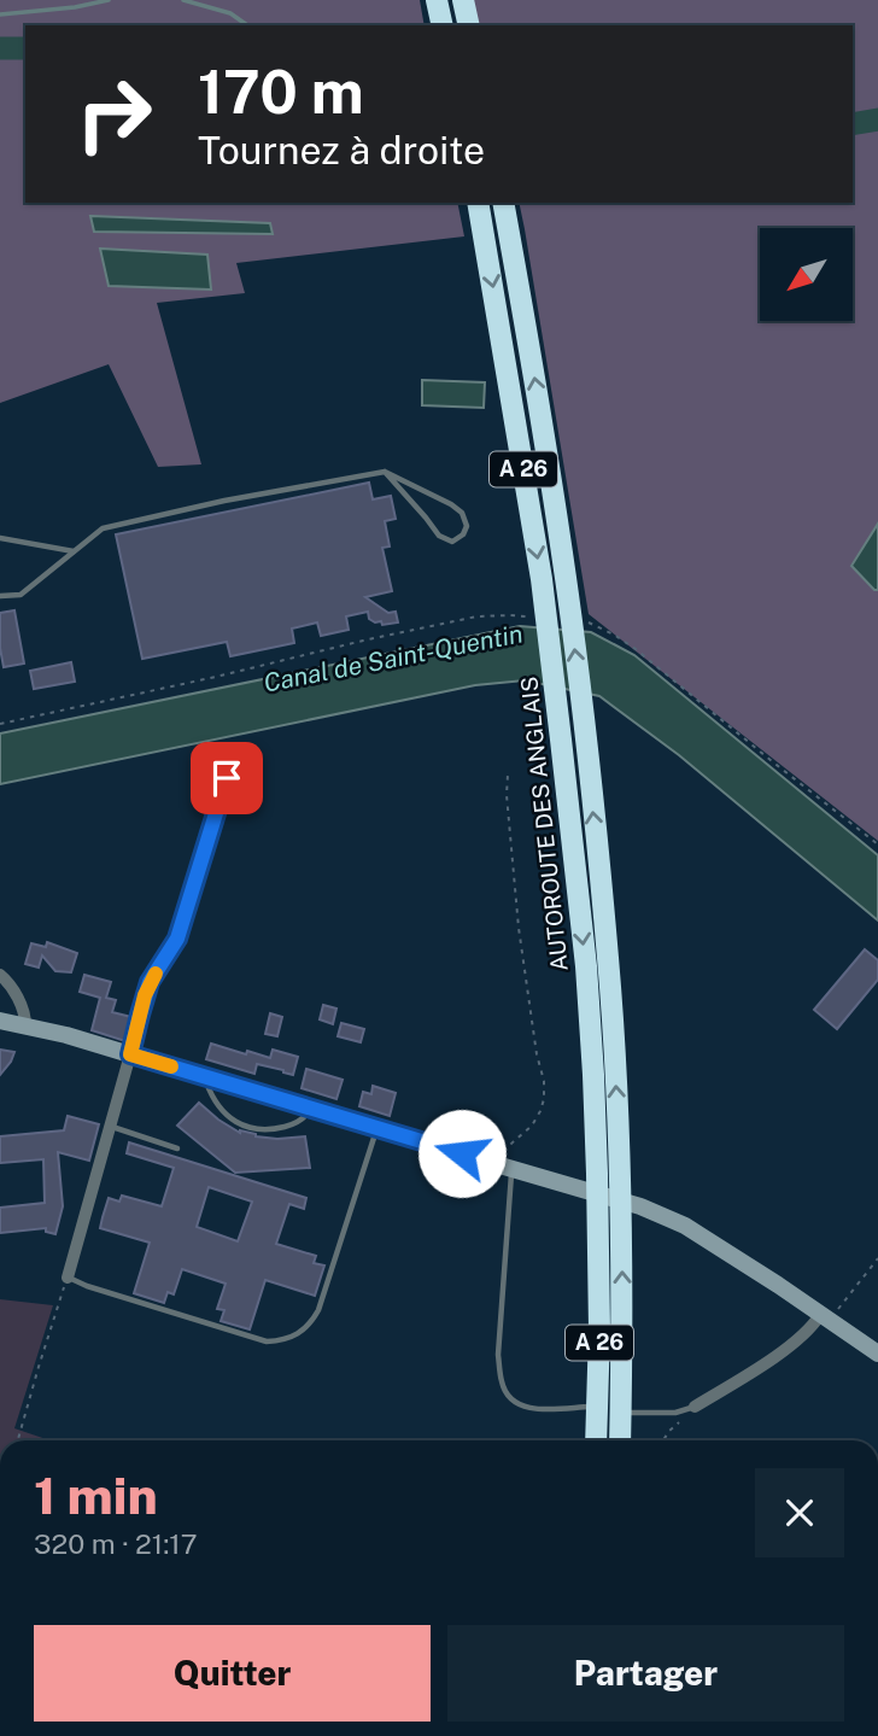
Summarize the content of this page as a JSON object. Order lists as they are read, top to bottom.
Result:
{
  "streets": {
    "highway": ["A 26", "AUTOROUTE DES ANGLAIS"]
  },
  "water": ["Canal de Saint-Quentin"],
  "north": "bottom left",
  "page": {
    "turn": ["170 m", "Tournez à droite"],
    "heading": ["1 min", "320 m · 21:17"],
    "buttons": ["Quitter", "Partager"]
  }
}
